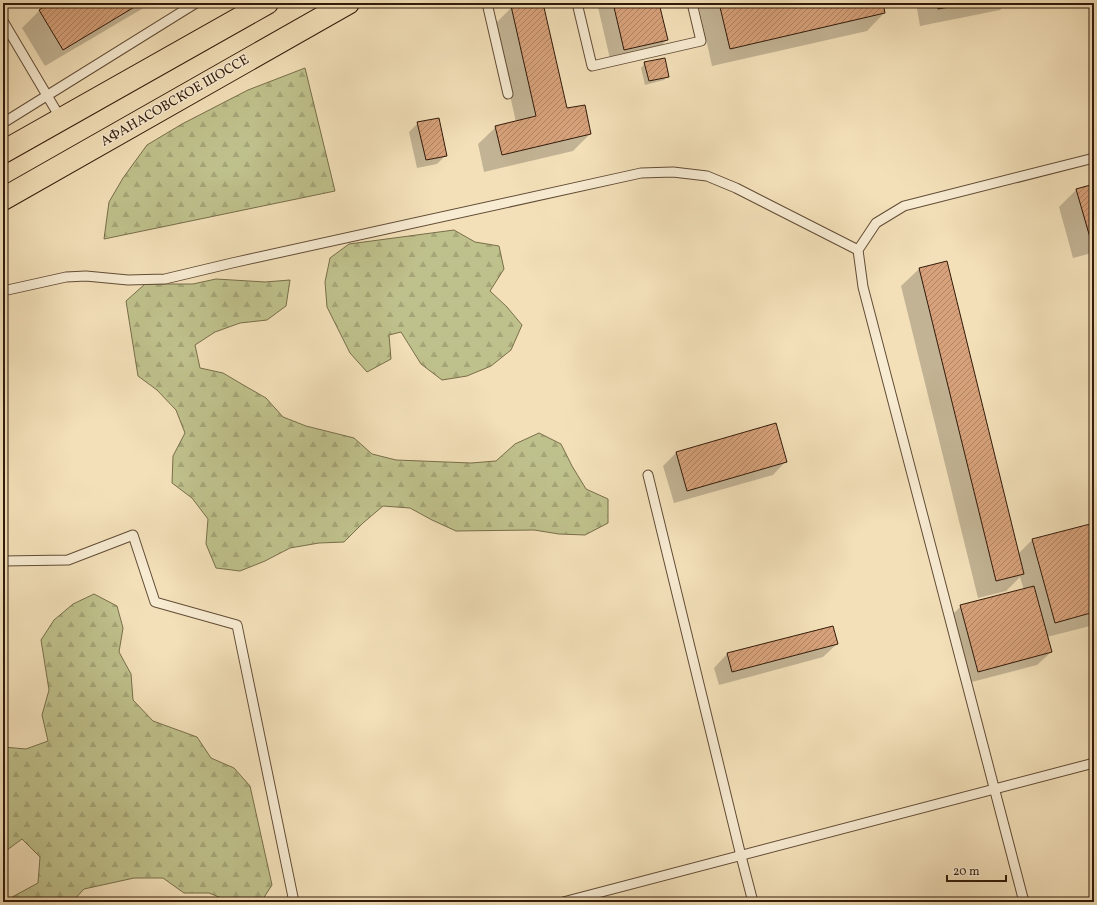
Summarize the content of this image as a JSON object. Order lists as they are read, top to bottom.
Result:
{
  "streets": {
    "main road": ["АФАНАСОВСКОЕ ШОССЕ"]
  },
  "scale_bar": "20 m"
}
